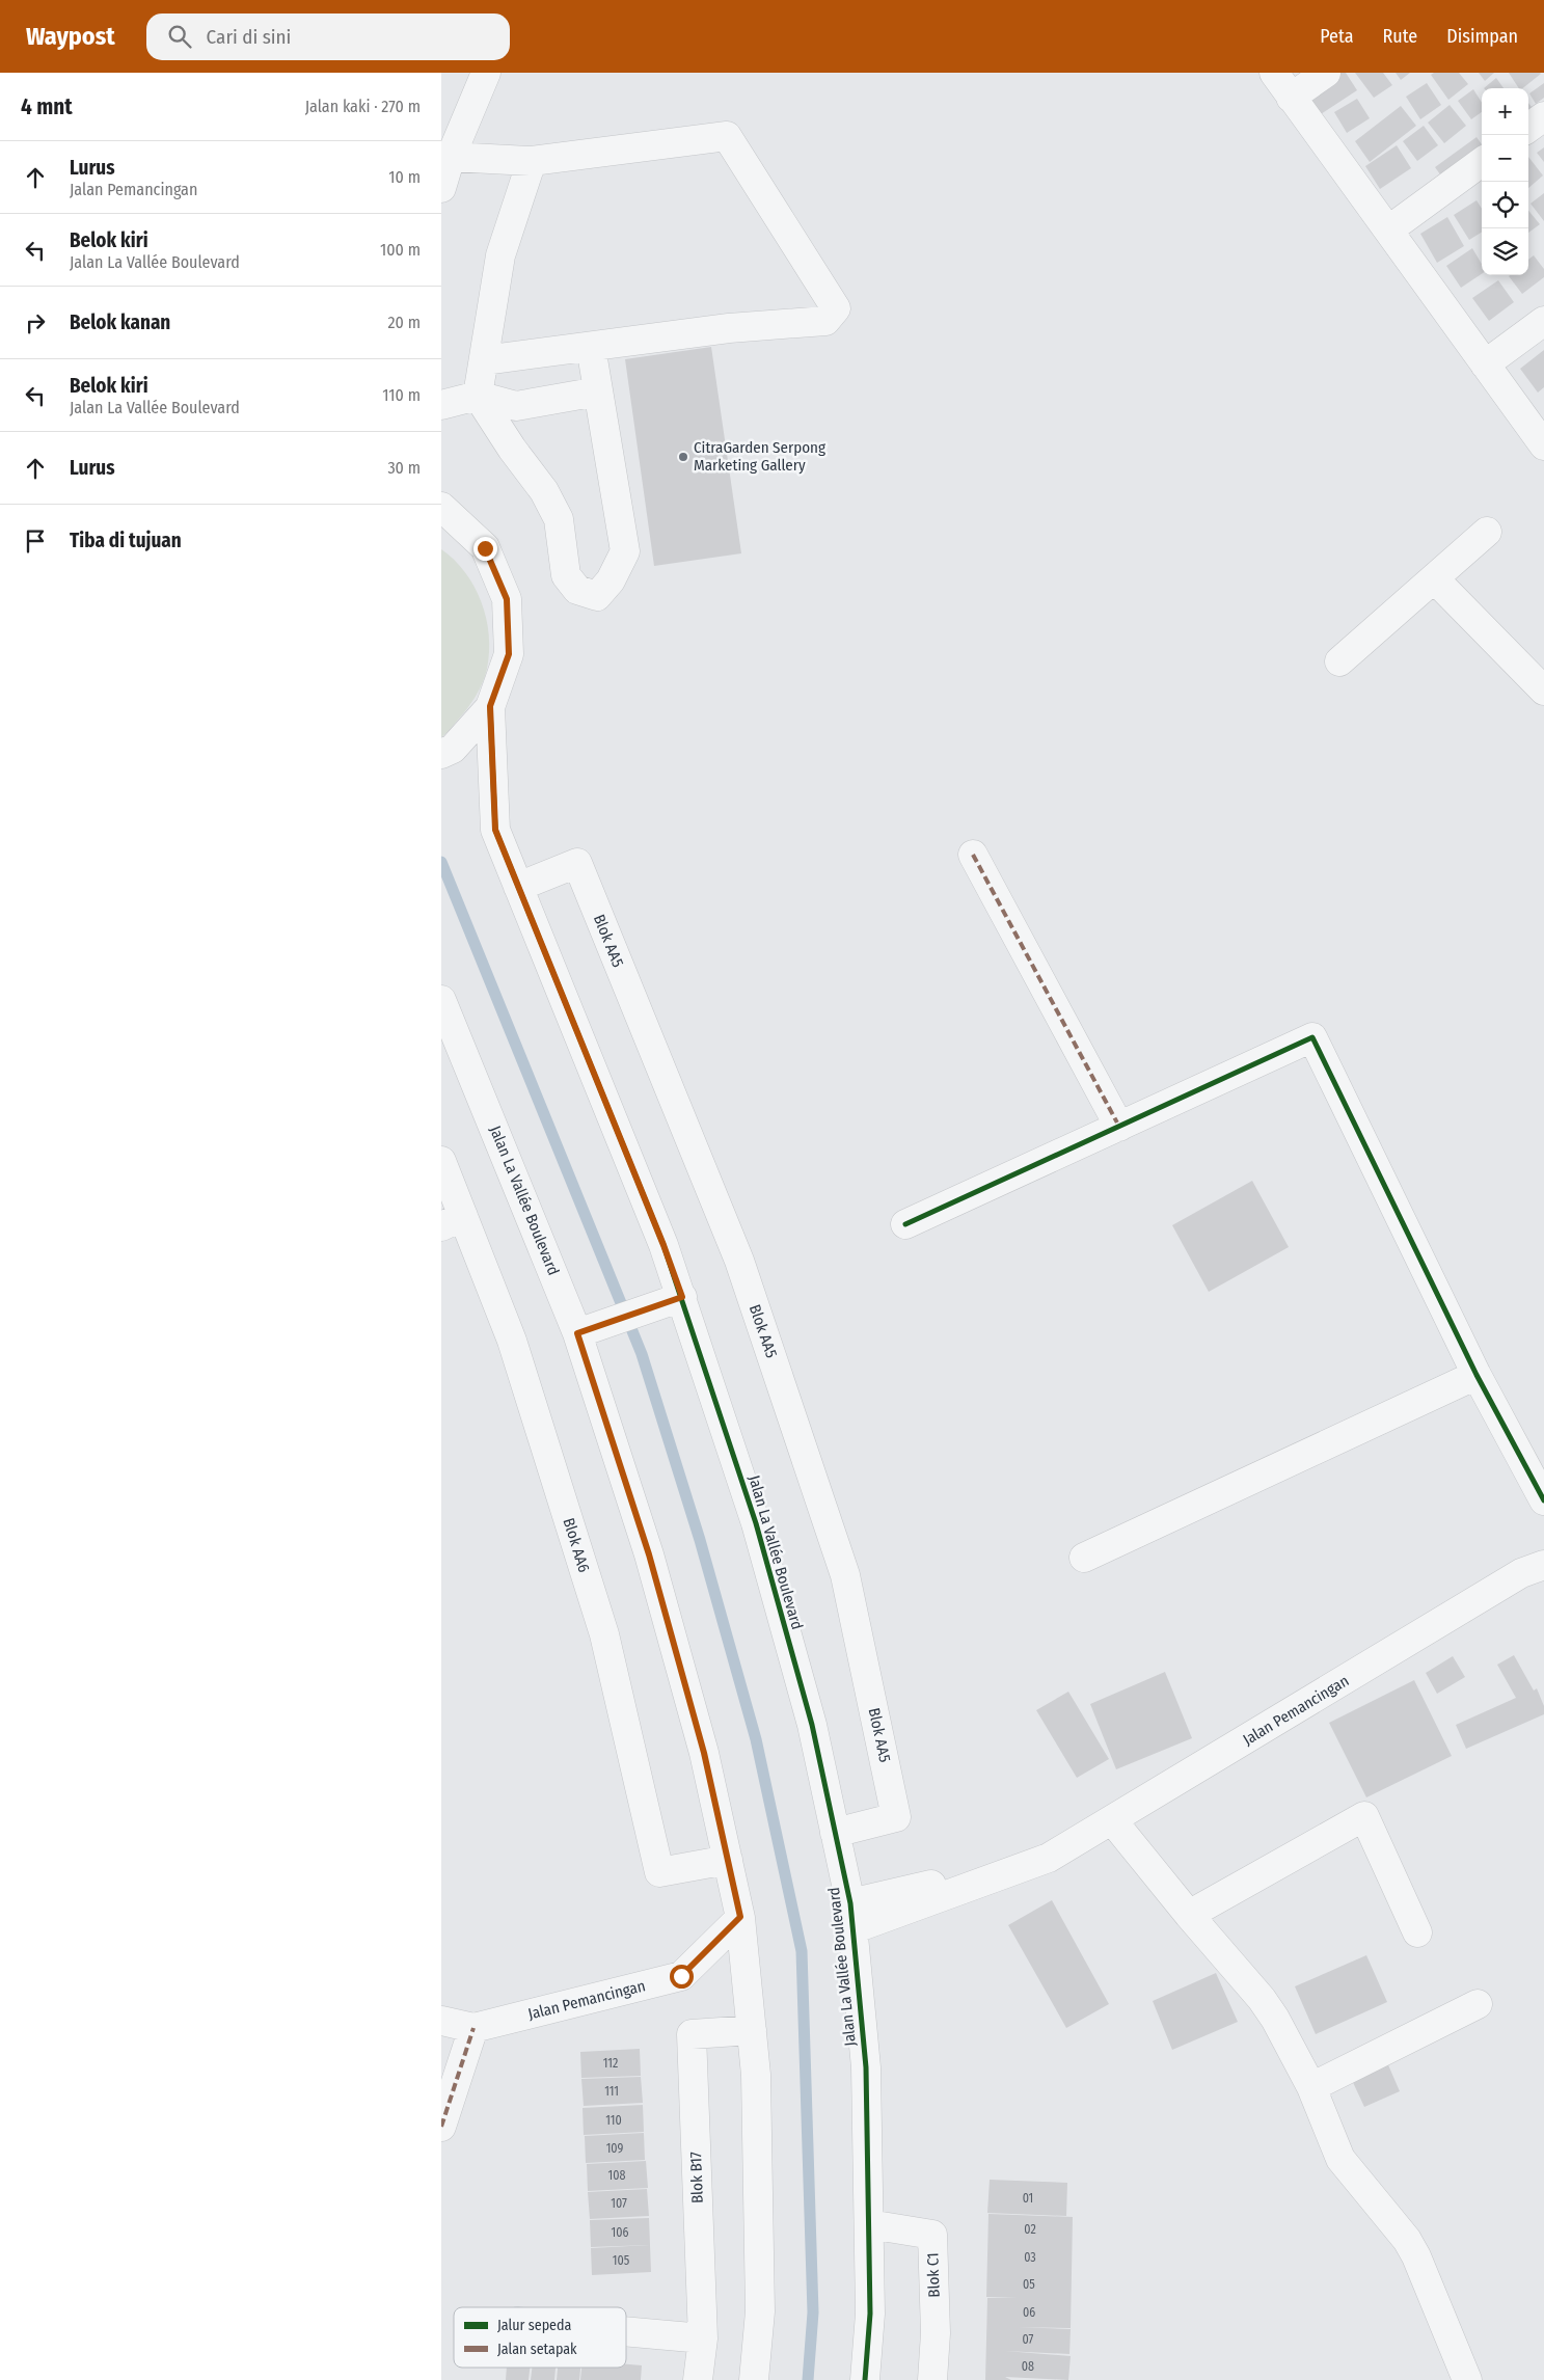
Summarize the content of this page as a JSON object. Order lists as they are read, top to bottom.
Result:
{
  "streets": {
    "street": [
      "Blok AA5",
      "Jalan La Vallée Boulevard",
      "Blok AA6",
      "Jalan Pemancingan",
      "Blok B17",
      "Blok C1"
    ]
  },
  "crossings": [
    ["Blok AA5", "Jalan La Vallée Boulevard"],
    ["Jalan La Vallée Boulevard", "Blok AA6"],
    ["Jalan La Vallée Boulevard", "Jalan Pemancingan"],
    ["Jalan La Vallée Boulevard", "Blok B17"],
    ["Jalan La Vallée Boulevard", "Blok C1"]
  ],
  "places": ["CitraGarden Serpong Marketing Gallery"],
  "house_numbers": [
    "112",
    "111",
    "110",
    "109",
    "108",
    "01",
    "107",
    "02",
    "106",
    "03",
    "105",
    "05",
    "06",
    "07",
    "08"
  ],
  "legend": ["Jalur sepeda", "Jalan setapak"],
  "page": {
    "header": "Waypost",
    "search": "Cari di sini",
    "nav": ["Peta", "Rute", "Disimpan"],
    "heading": ["4 mnt", "Jalan kaki · 270 m"],
    "map_buttons": ["+", "−"],
    "list": [
      ["Lurus", "Jalan Pemancingan", "10 m"],
      ["Belok kiri", "Jalan La Vallée Boulevard", "100 m"],
      ["Belok kanan", "20 m"],
      ["Belok kiri", "Jalan La Vallée Boulevard", "110 m"],
      ["Lurus", "30 m"],
      "Tiba di tujuan"
    ]
  }
}
